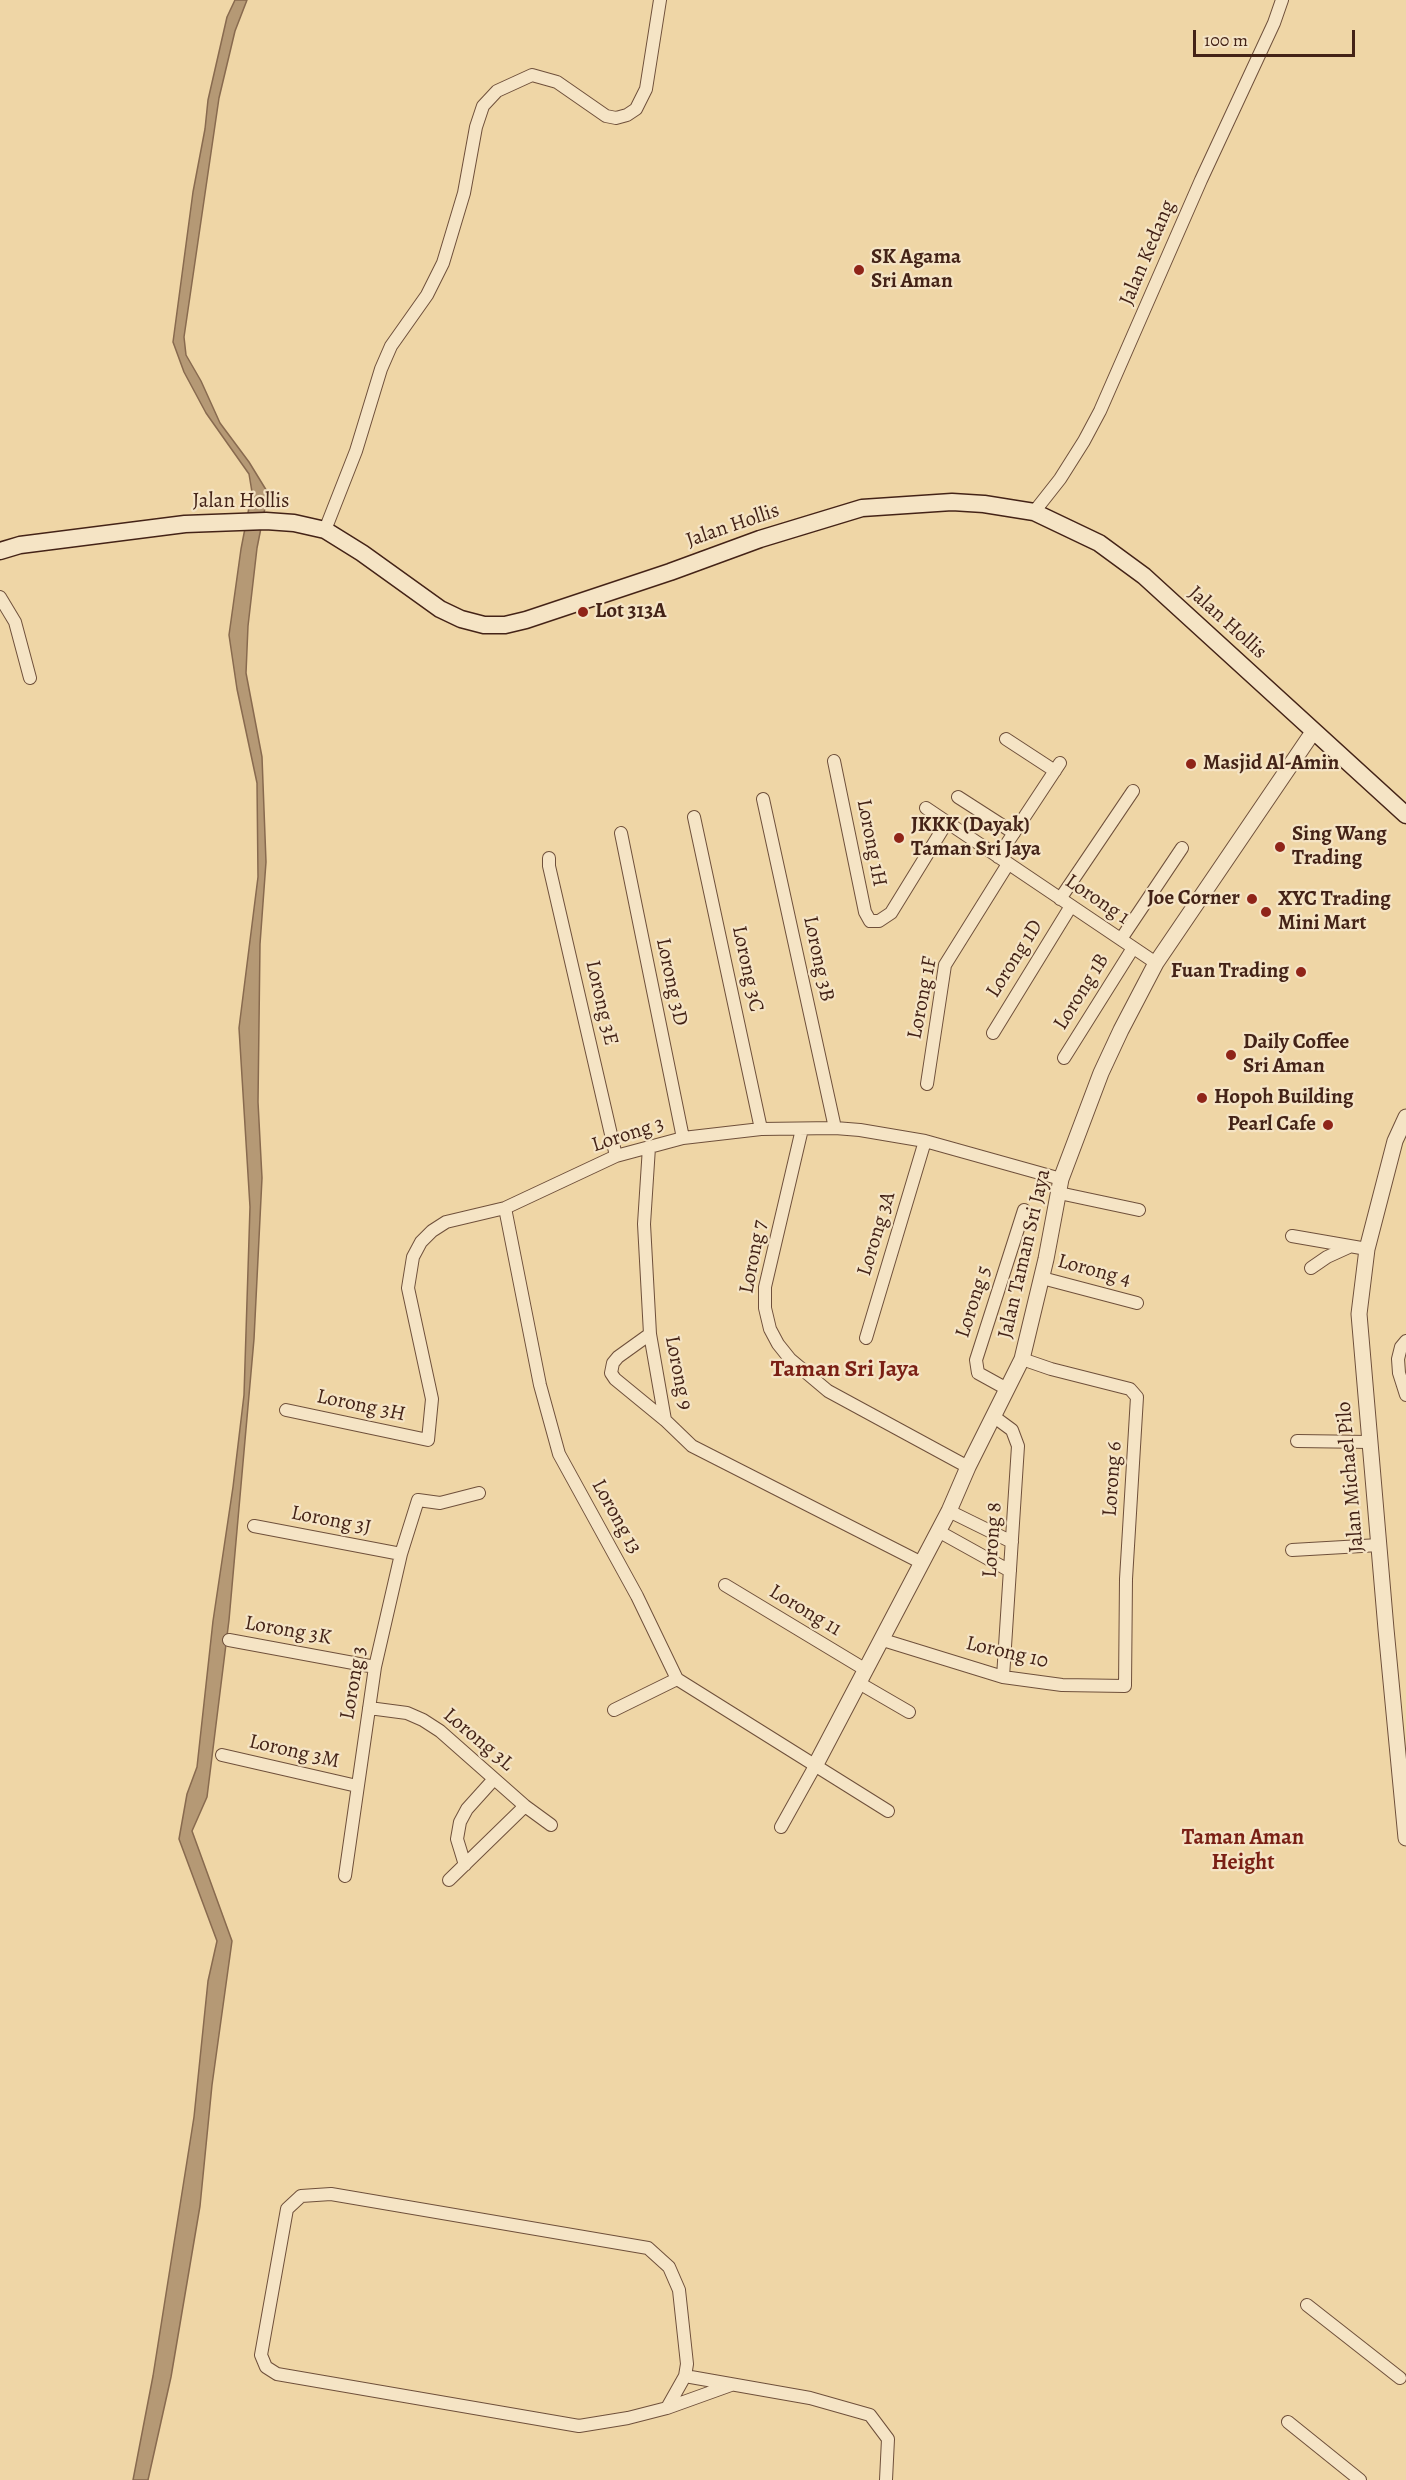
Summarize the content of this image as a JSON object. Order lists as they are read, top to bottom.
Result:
{
  "streets": {
    "main road": ["Jalan Hollis"],
    "street": [
      "Jalan Kedang",
      "Lorong 1H",
      "Lorong 1",
      "Lorong 3B",
      "Lorong 1D",
      "Lorong 3C",
      "Lorong 3D",
      "Lorong 1B",
      "Lorong 1F",
      "Lorong 3E",
      "Lorong 3",
      "Lorong 3A",
      "Jalan Taman Sri Jaya",
      "Lorong 7",
      "Lorong 4",
      "Lorong 5",
      "Lorong 9",
      "Lorong 3H",
      "Jalan Michael Pilo",
      "Lorong 6",
      "Lorong 13",
      "Lorong 3J",
      "Lorong 8",
      "Lorong 11",
      "Lorong 3K",
      "Lorong 10",
      "Lorong 3L",
      "Lorong 3M"
    ]
  },
  "crossings": [
    ["Jalan Kedang", "Jalan Hollis"],
    ["Jalan Hollis", "Jalan Taman Sri Jaya"],
    ["Lorong 1H", "Lorong 1"],
    ["Lorong 1", "Lorong 1D"],
    ["Lorong 1", "Lorong 1B"],
    ["Lorong 1", "Lorong 1F"],
    ["Lorong 1", "Jalan Taman Sri Jaya"],
    ["Lorong 3B", "Lorong 3"],
    ["Lorong 3C", "Lorong 3"],
    ["Lorong 3D", "Lorong 3"],
    ["Lorong 3E", "Lorong 3"],
    ["Lorong 3", "Lorong 3A"],
    ["Lorong 3", "Jalan Taman Sri Jaya"],
    ["Lorong 3", "Lorong 7"],
    ["Lorong 3", "Lorong 9"],
    ["Lorong 3", "Lorong 3H"],
    ["Lorong 3", "Lorong 13"],
    ["Lorong 3", "Lorong 3J"],
    ["Lorong 3", "Lorong 3K"],
    ["Lorong 3", "Lorong 3L"],
    ["Lorong 3", "Lorong 3M"],
    ["Jalan Taman Sri Jaya", "Lorong 7"],
    ["Jalan Taman Sri Jaya", "Lorong 4"],
    ["Jalan Taman Sri Jaya", "Lorong 5"],
    ["Jalan Taman Sri Jaya", "Lorong 9"],
    ["Jalan Taman Sri Jaya", "Lorong 6"],
    ["Jalan Taman Sri Jaya", "Lorong 8"],
    ["Jalan Taman Sri Jaya", "Lorong 11"],
    ["Jalan Taman Sri Jaya", "Lorong 10"],
    ["Lorong 6", "Lorong 10"],
    ["Lorong 8", "Lorong 10"]
  ],
  "districts": ["Taman Sri Jaya", "Taman Aman Height"],
  "places": [
    "SK Agama Sri Aman",
    "Lot 313A",
    "Masjid Al-Amin",
    "JKKK (Dayak) Taman Sri Jaya",
    "Sing Wang Trading",
    "Joe Corner",
    "XYC Trading Mini Mart",
    "Fuan Trading",
    "Daily Coffee Sri Aman",
    "Hopoh Building",
    "Pearl Cafe"
  ],
  "scale_bar": "100 m"
}
